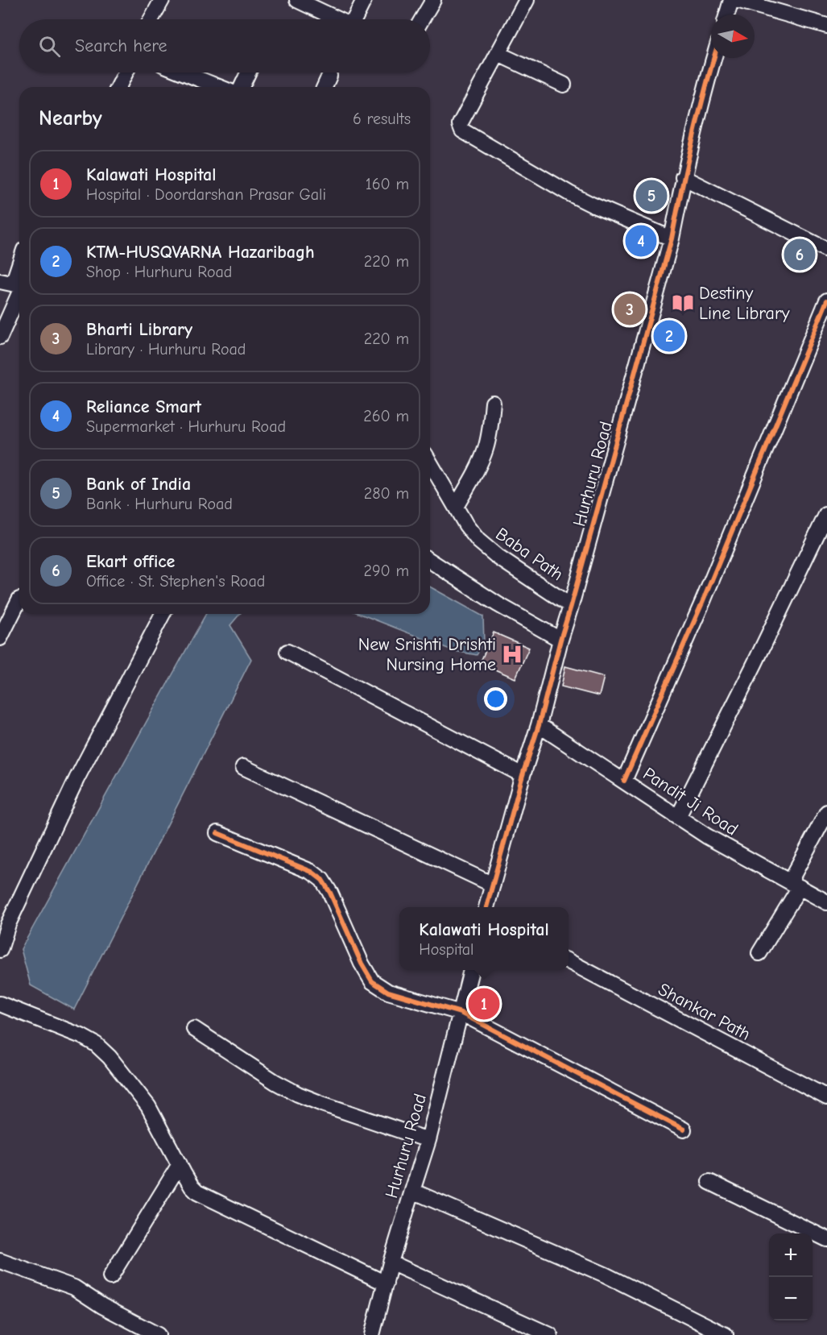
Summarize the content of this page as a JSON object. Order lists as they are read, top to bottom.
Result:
{
  "streets": {
    "street": [
      "Hurhuru Road",
      "Baba Path",
      "Pandit Ji Road",
      "Shankar Path"
    ]
  },
  "crossings": [
    ["Hurhuru Road", "Baba Path"],
    ["Hurhuru Road", "Pandit Ji Road"]
  ],
  "places": {
    "library": ["Destiny Line Library"],
    "hospital": ["New Srishti Drishti Nursing Home"]
  },
  "north": "right",
  "page": {
    "search": "Search here",
    "heading": ["Nearby", "6 results"],
    "list": [
      {
        "mark": "1",
        "name": "Kalawati Hospital",
        "note": "Hospital · Doordarshan Prasar Gali",
        "value": "160 m"
      },
      {
        "mark": "2",
        "name": "KTM-HUSQVARNA Hazaribagh",
        "note": "Shop · Hurhuru Road",
        "value": "220 m"
      },
      {
        "mark": "3",
        "name": "Bharti Library",
        "note": "Library · Hurhuru Road",
        "value": "220 m"
      },
      {
        "mark": "4",
        "name": "Reliance Smart",
        "note": "Supermarket · Hurhuru Road",
        "value": "260 m"
      },
      {
        "mark": "5",
        "name": "Bank of India",
        "note": "Bank · Hurhuru Road",
        "value": "280 m"
      },
      {
        "mark": "6",
        "name": "Ekart office",
        "note": "Office · St. Stephen's Road",
        "value": "290 m"
      }
    ],
    "pins": [
      "5",
      "4",
      "6",
      "3",
      "2",
      "1"
    ],
    "popup": ["Kalawati Hospital", "Hospital"],
    "map_buttons": ["+", "−"]
  }
}
